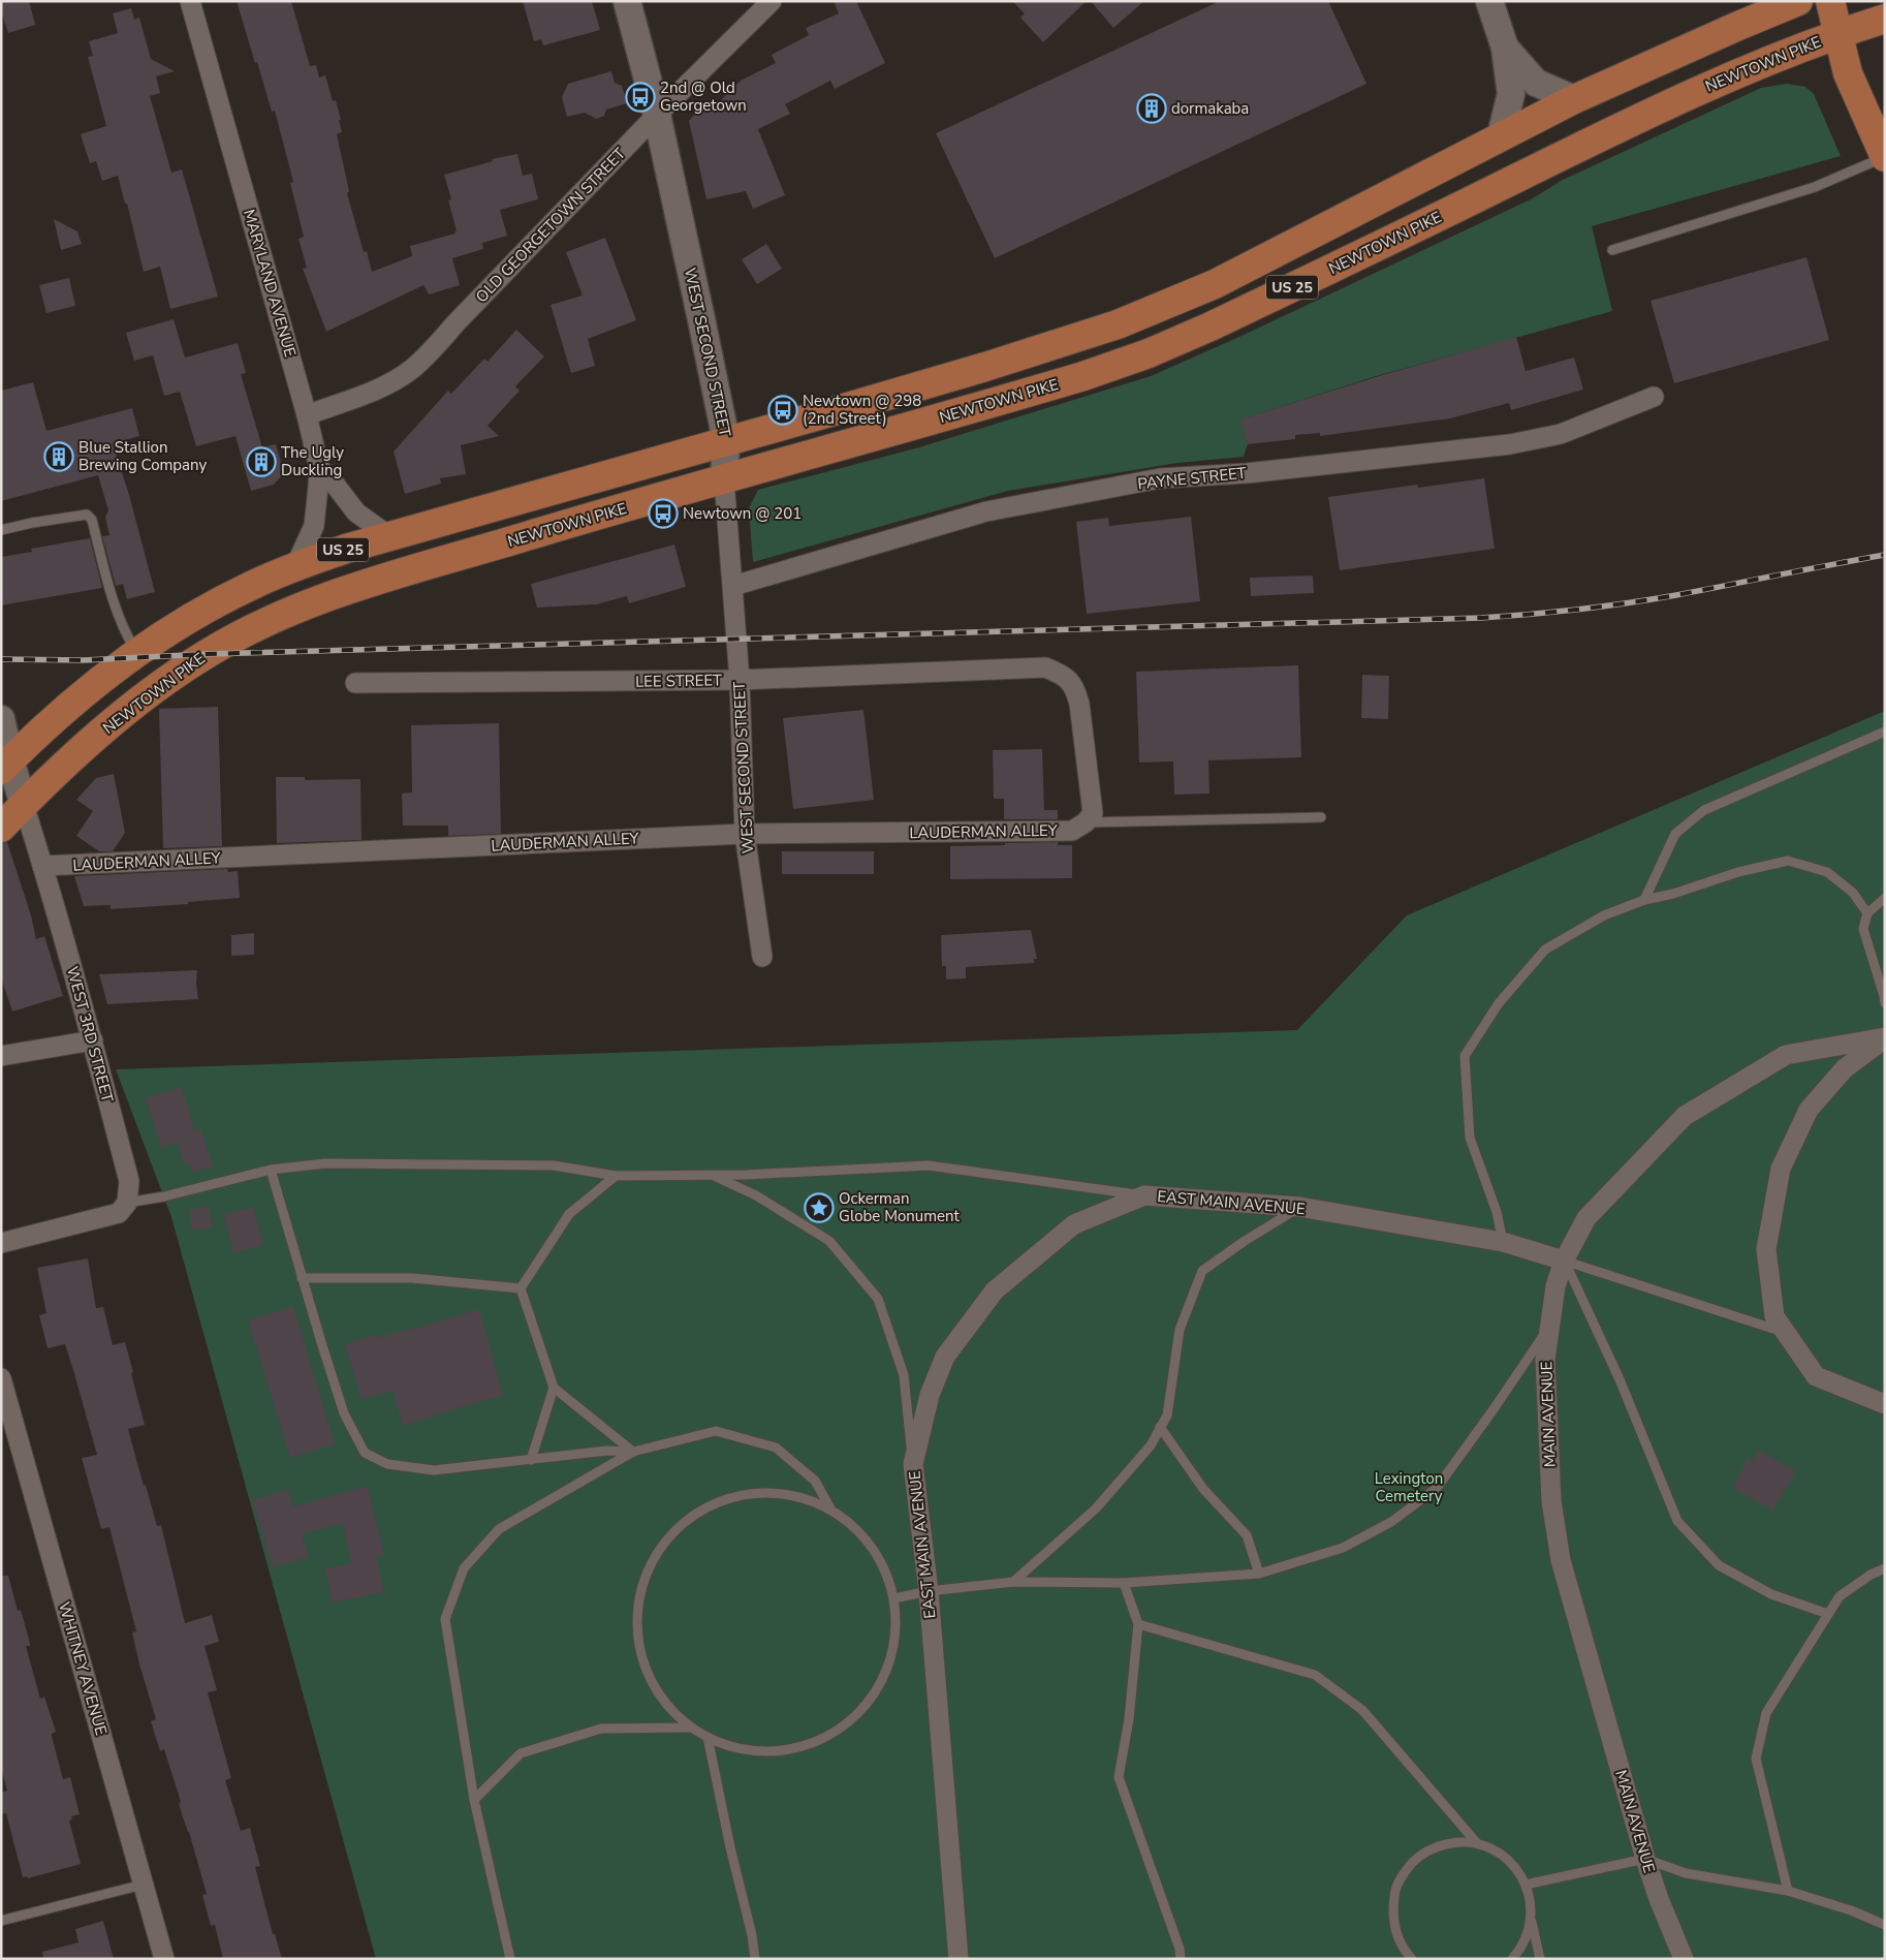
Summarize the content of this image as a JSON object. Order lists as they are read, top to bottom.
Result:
{
  "streets": {
    "main road": ["NEWTOWN PIKE", "US 25"],
    "street": [
      "OLD GEORGETOWN STREET",
      "MARYLAND AVENUE",
      "WEST SECOND STREET",
      "PAYNE STREET",
      "LEE STREET",
      "LAUDERMAN ALLEY",
      "WEST 3RD STREET",
      "EAST MAIN AVENUE",
      "MAIN AVENUE",
      "WHITNEY AVENUE"
    ]
  },
  "crossings": [
    ["NEWTOWN PIKE", "WEST SECOND STREET"],
    ["OLD GEORGETOWN STREET", "MARYLAND AVENUE"],
    ["OLD GEORGETOWN STREET", "WEST SECOND STREET"],
    ["MARYLAND AVENUE", "US 25"],
    ["US 25", "WEST SECOND STREET"],
    ["WEST SECOND STREET", "PAYNE STREET"],
    ["WEST SECOND STREET", "LEE STREET"],
    ["WEST SECOND STREET", "LAUDERMAN ALLEY"],
    ["LEE STREET", "LAUDERMAN ALLEY"],
    ["LAUDERMAN ALLEY", "WEST 3RD STREET"],
    ["EAST MAIN AVENUE", "MAIN AVENUE"]
  ],
  "parks": ["Lexington Cemetery"],
  "places": {
    "bus stop": ["2nd @ Old Georgetown", "Newtown @ 298 (2nd Street)", "Newtown @ 201"],
    "building": ["dormakaba", "Blue Stallion Brewing Company", "The Ugly Duckling"],
    "place": ["Ockerman Globe Monument"]
  }
}
